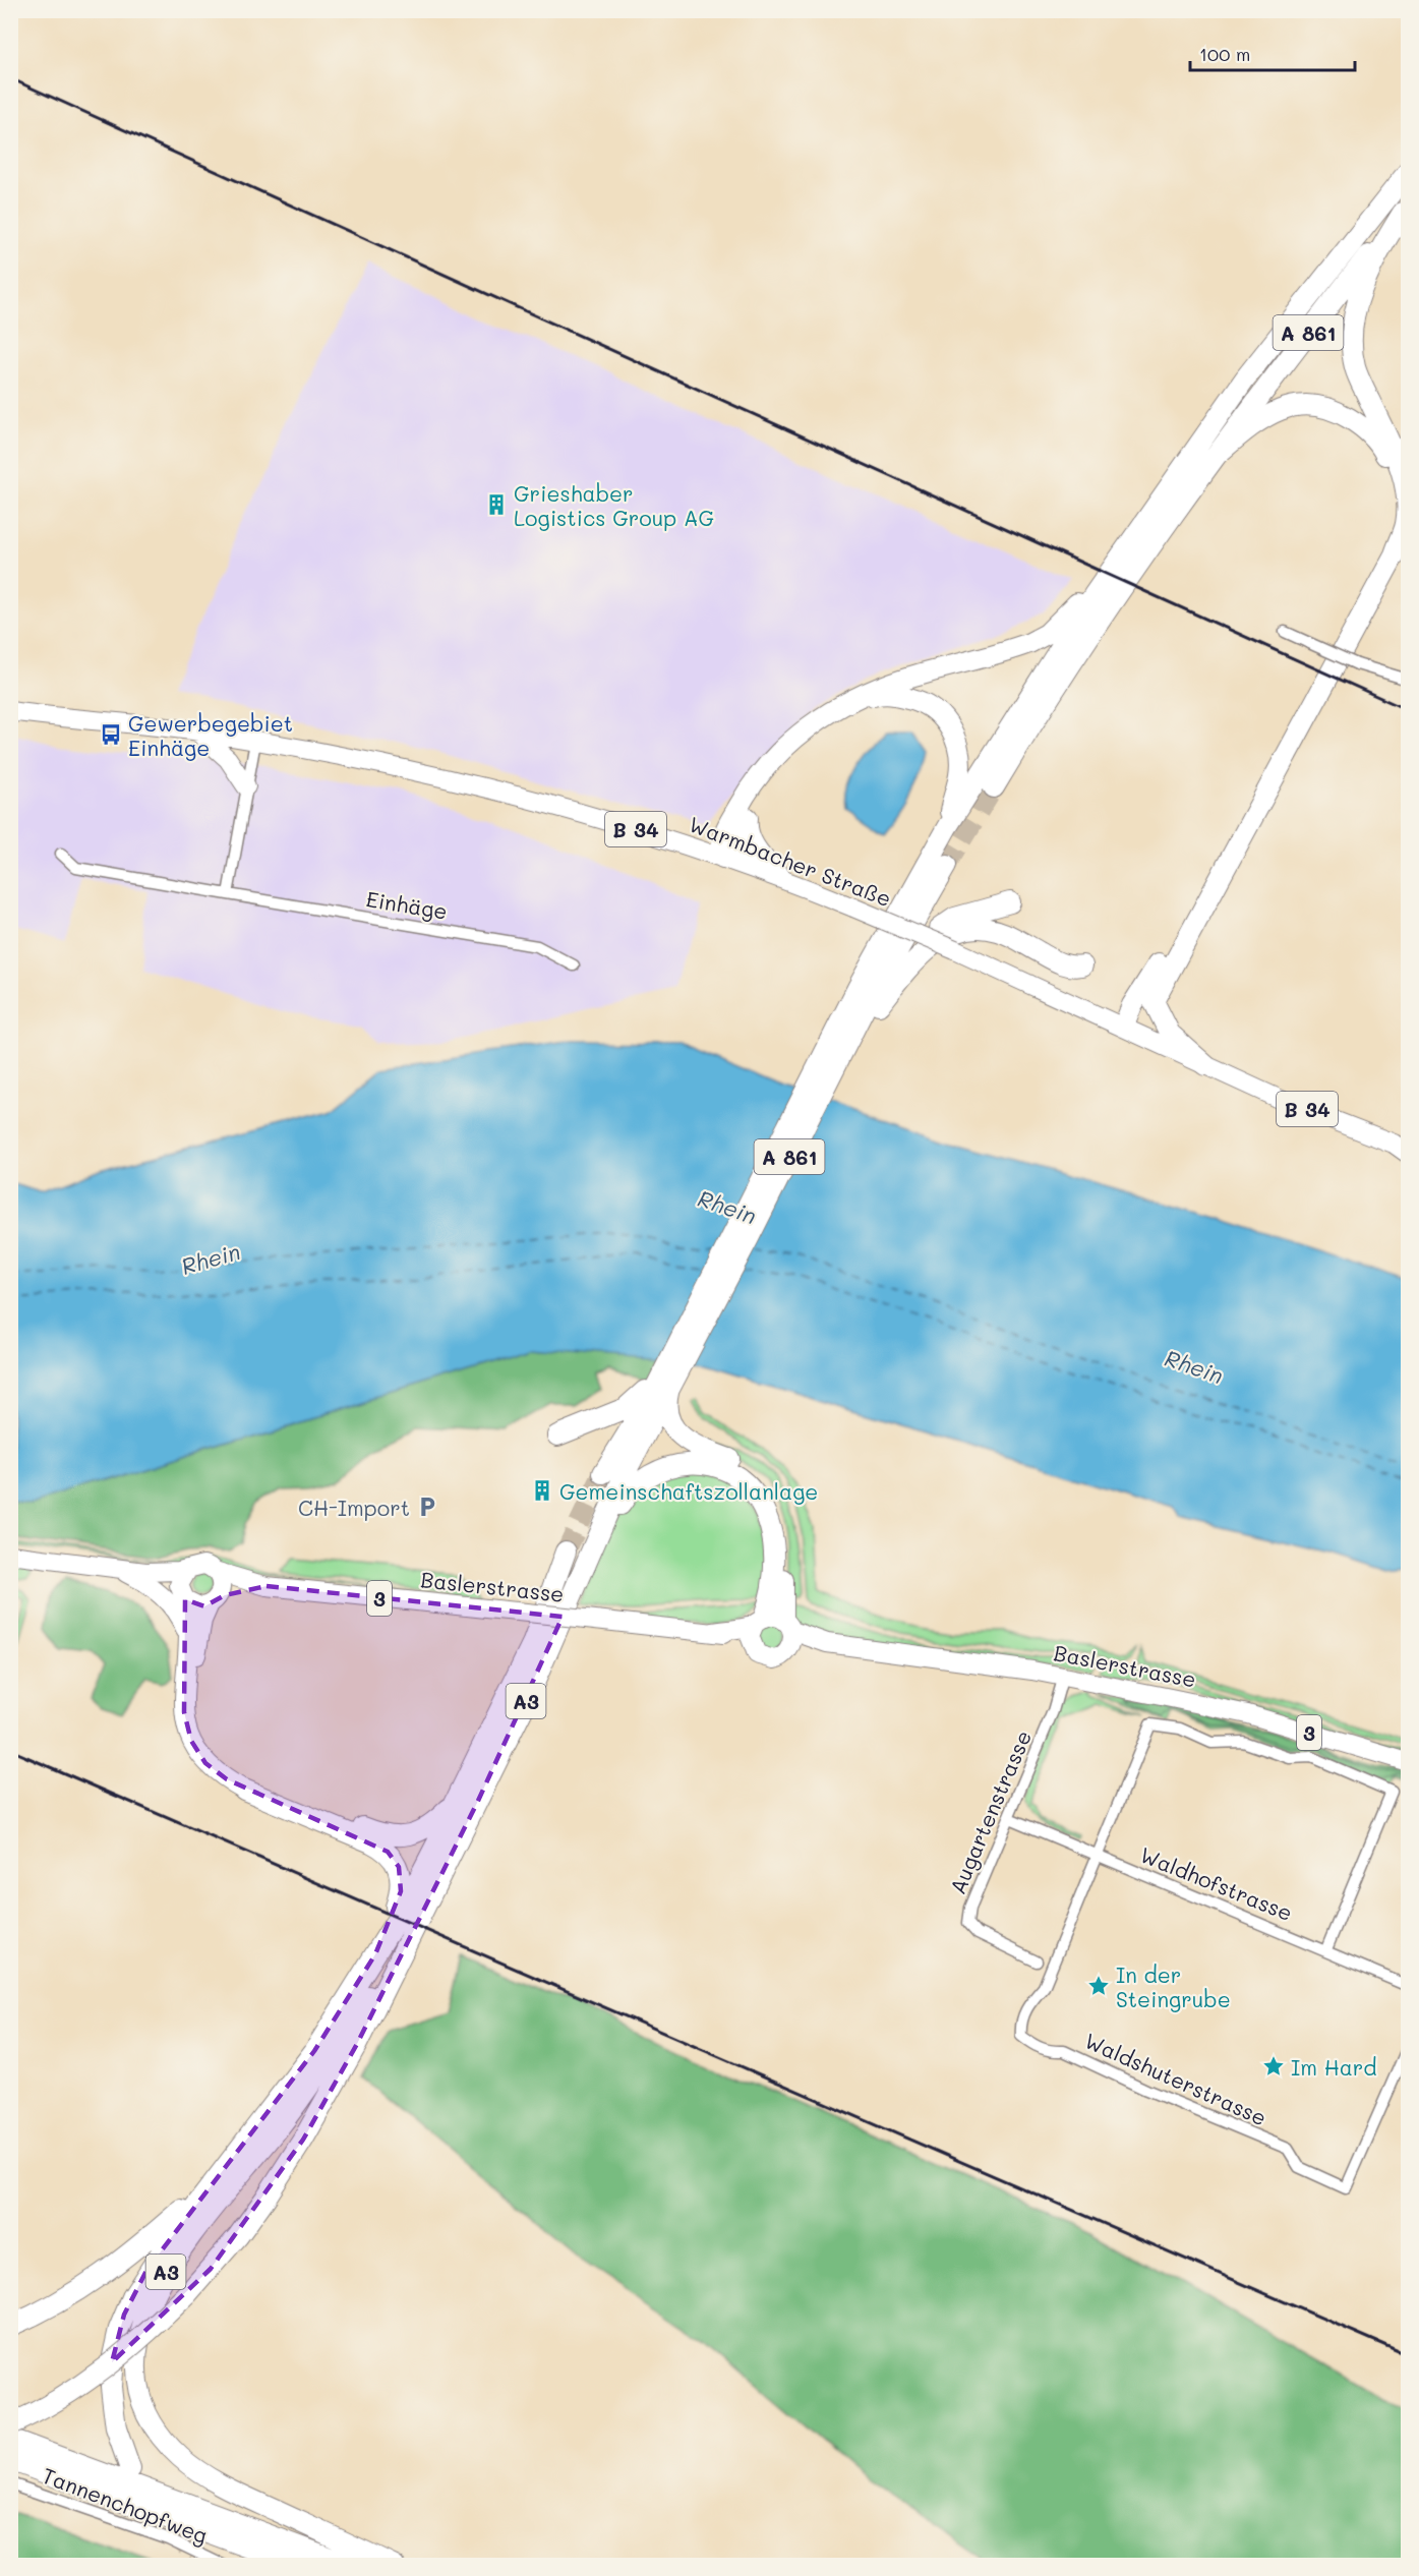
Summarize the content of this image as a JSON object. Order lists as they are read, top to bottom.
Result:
{
  "streets": {
    "highway": ["A 861", "A3"],
    "main road": [
      "B 34",
      "Warmbacher Straße",
      "Baslerstrasse",
      "3"
    ],
    "street": [
      "Einhäge",
      "Augartenstrasse",
      "Waldhofstrasse",
      "Waldshuterstrasse",
      "Tannenchopfweg"
    ]
  },
  "crossings": [
    ["A 861", "A3"],
    ["Baslerstrasse", "Augartenstrasse"],
    ["Augartenstrasse", "Waldhofstrasse"],
    ["Waldhofstrasse", "Waldshuterstrasse"]
  ],
  "water": ["Rhein"],
  "places": {
    "building": ["Grieshaber Logistics Group AG", "Gemeinschaftszollanlage"],
    "bus stop": ["Gewerbegebiet Einhäge"],
    "parking": ["CH-Import"],
    "place": ["In der Steingrube", "Im Hard"]
  },
  "scale_bar": "100 m"
}
